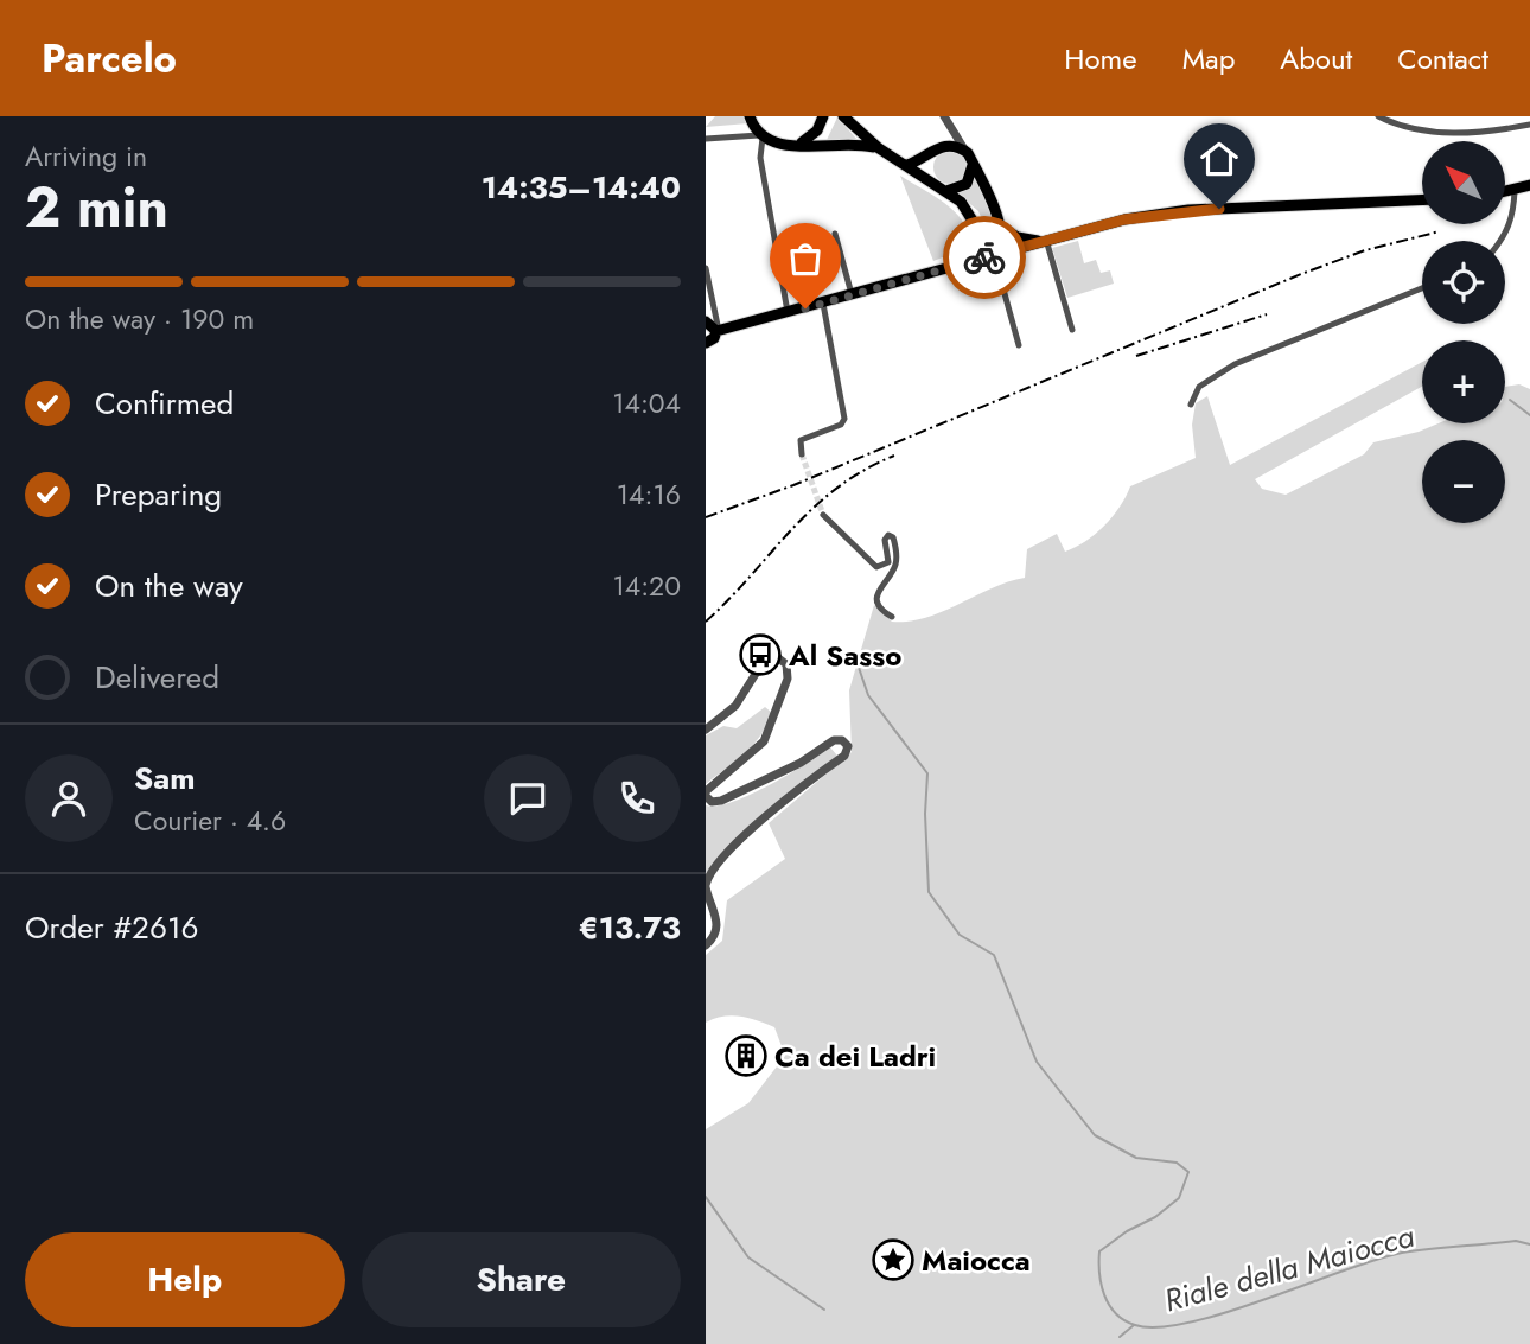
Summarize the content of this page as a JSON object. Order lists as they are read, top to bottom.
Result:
{
  "water": ["Riale della Maiocca"],
  "places": {
    "bus stop": ["Al Sasso"],
    "building": ["Ca dei Ladri"],
    "place": ["Maiocca"]
  },
  "north": "top left",
  "page": {
    "header": "Parcelo",
    "nav": [
      "Home",
      "Map",
      "About",
      "Contact"
    ],
    "heading": ["2 min", "Arriving in", "14:35–14:40"],
    "panel": [
      "Sam",
      "Courier · 4.6",
      "Order #2616",
      "€13.73"
    ],
    "map_buttons": ["+", "−"],
    "bar": "On the way · 190 m",
    "list": [
      ["Confirmed", "14:04"],
      ["Preparing", "14:16"],
      ["On the way", "14:20"],
      "Delivered"
    ],
    "buttons": ["Help", "Share"]
  }
}
